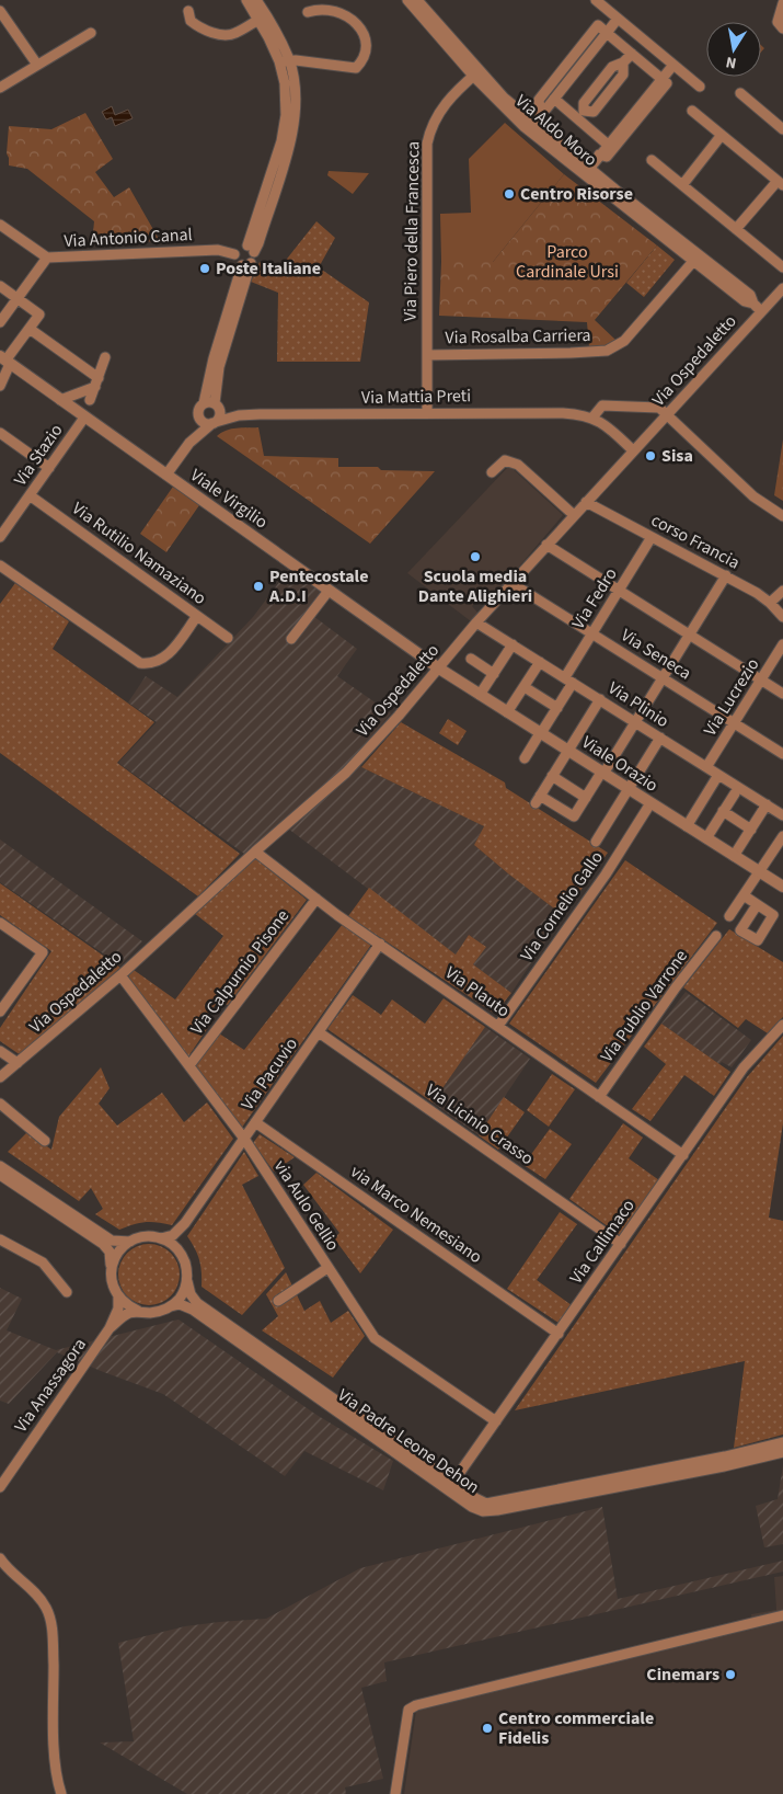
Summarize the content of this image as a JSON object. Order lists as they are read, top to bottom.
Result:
{
  "streets": {
    "street": [
      "Via Aldo Moro",
      "Via Piero della Francesca",
      "Via Antonio Canal",
      "Via Rosalba Carriera",
      "Via Ospedaletto",
      "Via Mattia Preti",
      "Via Stazio",
      "Viale Virgilio",
      "corso Francia",
      "Via Rutilio Namaziano",
      "Via Fedro",
      "Via Seneca",
      "Via Lucrezio",
      "Via Plinio",
      "Viale Orazio",
      "Via Cornelio Gallo",
      "Via Calpurnio Pisone",
      "Via Plauto",
      "Via Publio Varrone",
      "Via Pacuvio",
      "Via Licinio Crasso",
      "via Aulo Gellio",
      "via Marco Nemesiano",
      "Via Callimaco",
      "Via Anassagora",
      "Via Padre Leone Dehon"
    ]
  },
  "crossings": [
    ["Via Aldo Moro", "Via Piero della Francesca"],
    ["Via Aldo Moro", "Via Rosalba Carriera"],
    ["Via Aldo Moro", "Via Ospedaletto"],
    ["Via Piero della Francesca", "Via Rosalba Carriera"],
    ["Via Piero della Francesca", "Via Mattia Preti"],
    ["Via Ospedaletto", "Via Mattia Preti"],
    ["Via Ospedaletto", "Viale Virgilio"],
    ["Via Ospedaletto", "corso Francia"],
    ["Via Ospedaletto", "Via Seneca"],
    ["Via Ospedaletto", "Via Plinio"],
    ["Via Ospedaletto", "Viale Orazio"],
    ["Via Ospedaletto", "Via Plauto"],
    ["Via Ospedaletto", "via Aulo Gellio"],
    ["Via Stazio", "Viale Virgilio"],
    ["Via Stazio", "Via Rutilio Namaziano"],
    ["Viale Virgilio", "Viale Orazio"],
    ["corso Francia", "Via Fedro"],
    ["Via Fedro", "Via Seneca"],
    ["Via Fedro", "Via Plinio"],
    ["Via Fedro", "Viale Orazio"],
    ["Via Seneca", "Via Lucrezio"],
    ["Via Lucrezio", "Via Plinio"],
    ["Viale Orazio", "Via Cornelio Gallo"],
    ["Via Cornelio Gallo", "Via Plauto"],
    ["Via Calpurnio Pisone", "Via Plauto"],
    ["Via Calpurnio Pisone", "via Aulo Gellio"],
    ["Via Plauto", "Via Publio Varrone"],
    ["Via Plauto", "Via Pacuvio"],
    ["Via Plauto", "Via Callimaco"],
    ["Via Pacuvio", "Via Licinio Crasso"],
    ["Via Pacuvio", "via Aulo Gellio"],
    ["Via Pacuvio", "via Marco Nemesiano"],
    ["Via Pacuvio", "Via Anassagora"],
    ["Via Pacuvio", "Via Padre Leone Dehon"],
    ["Via Licinio Crasso", "Via Callimaco"],
    ["via Aulo Gellio", "Via Callimaco"],
    ["via Marco Nemesiano", "Via Callimaco"],
    ["Via Callimaco", "Via Padre Leone Dehon"],
    ["Via Anassagora", "Via Padre Leone Dehon"]
  ],
  "parks": ["Parco Cardinale Ursi"],
  "places": [
    "Centro Risorse",
    "Poste Italiane",
    "Sisa",
    "Scuola media Dante Alighieri",
    "Pentecostale A.D.I",
    "Cinemars",
    "Centro commerciale Fidelis"
  ],
  "north": "bottom"
}
